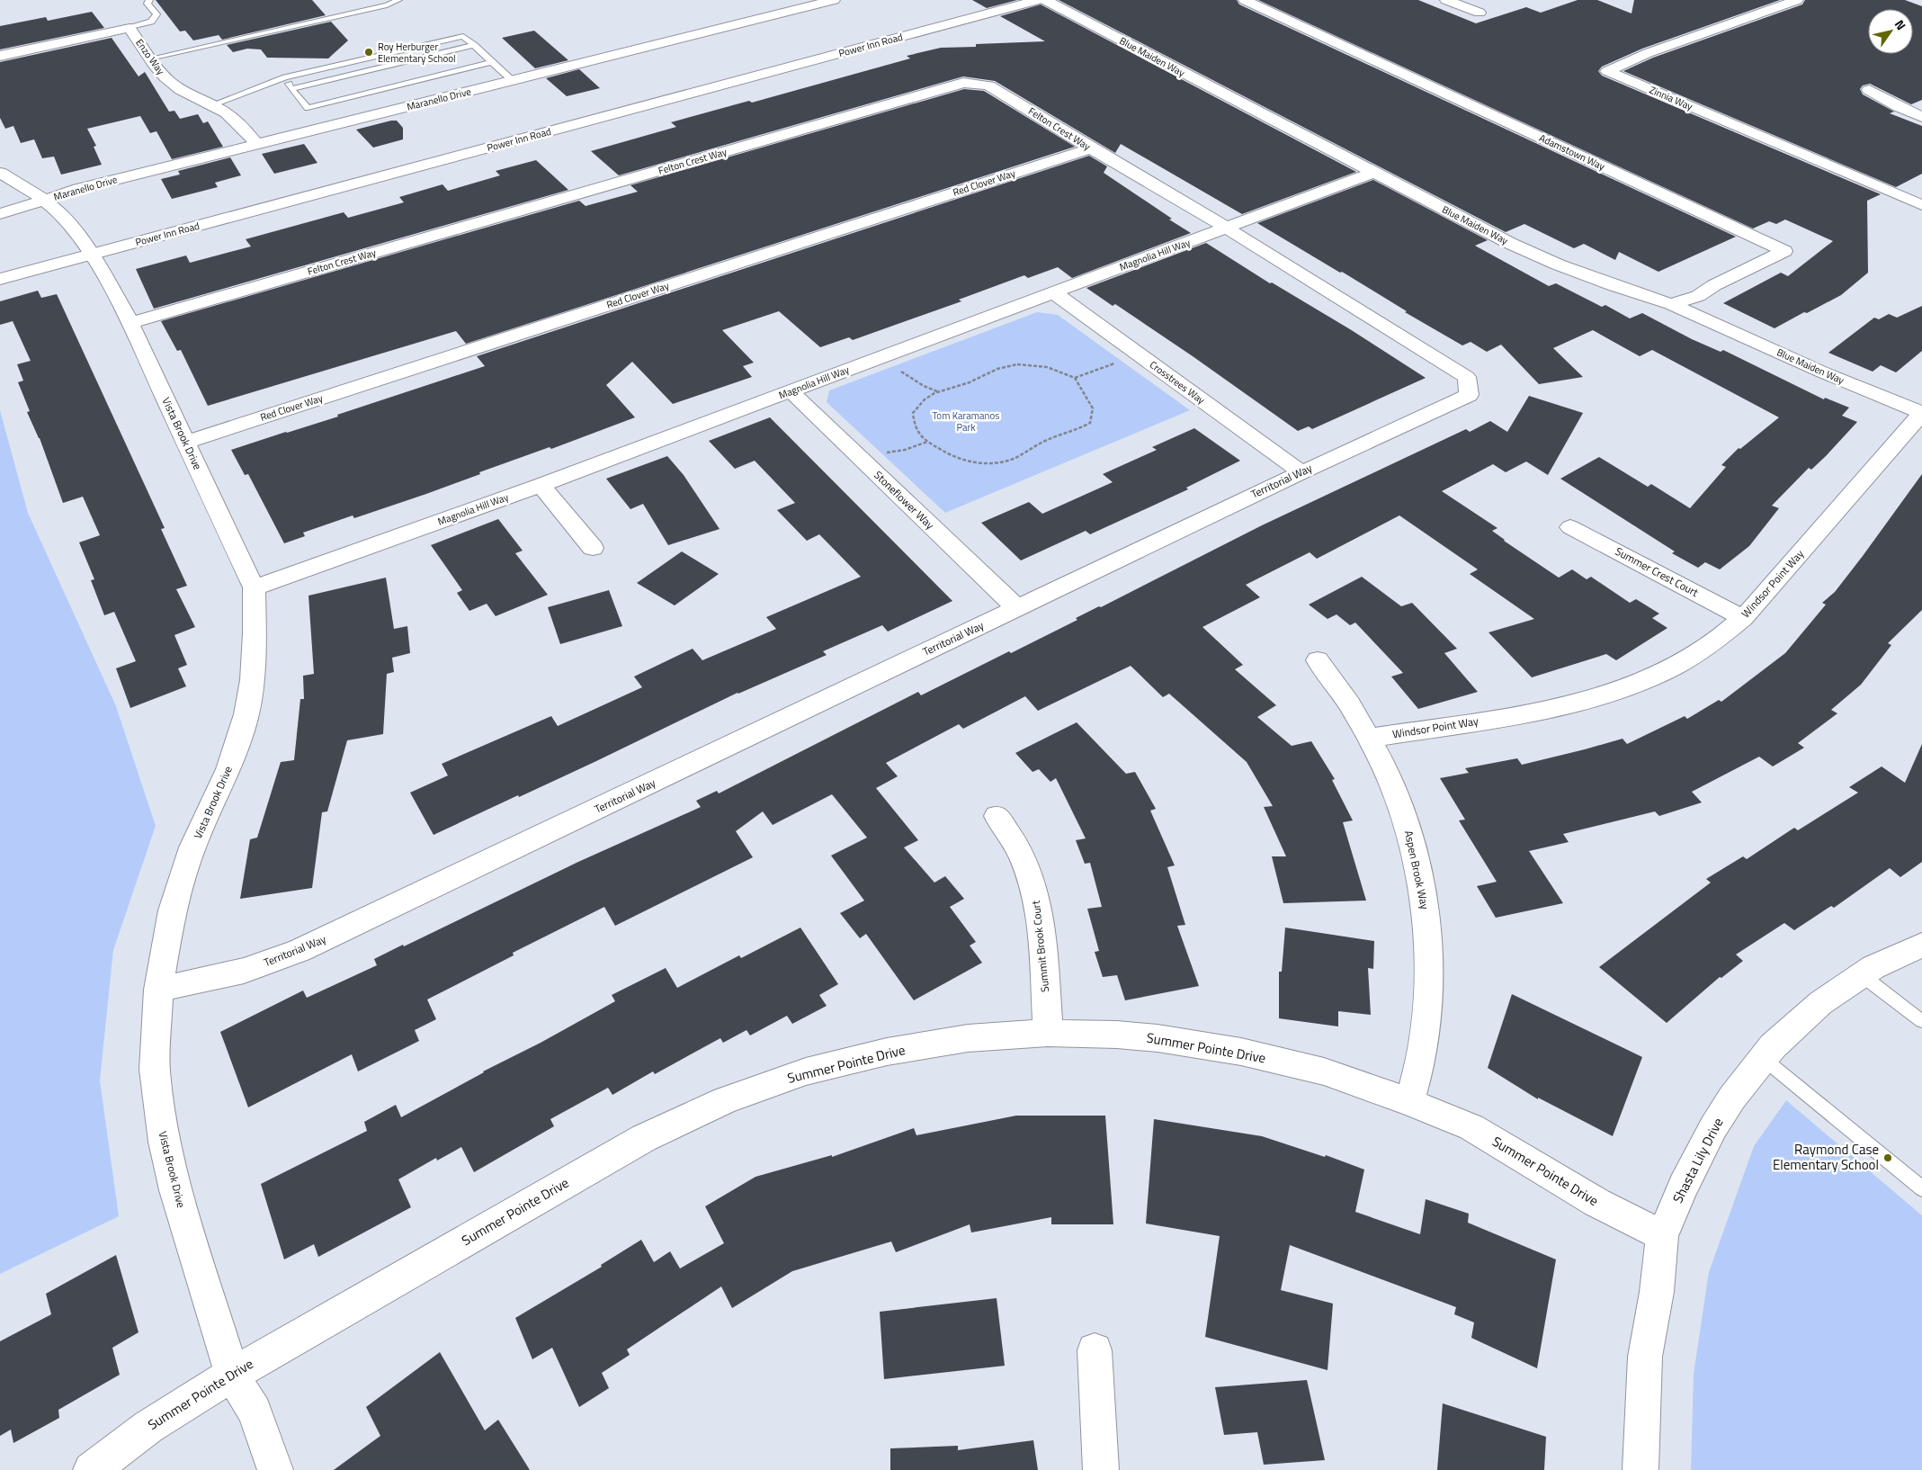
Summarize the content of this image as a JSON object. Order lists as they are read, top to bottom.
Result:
{
  "streets": {
    "street": [
      "Power Inn Road",
      "Enzo Way",
      "Blue Maiden Way",
      "Zinnia Way",
      "Maranello Drive",
      "Felton Crest Way",
      "Adamstown Way",
      "Red Clover Way",
      "Magnolia Hill Way",
      "Crosstrees Way",
      "Vista Brook Drive",
      "Territorial Way",
      "Stoneflower Way",
      "Summer Crest Court",
      "Windsor Point Way",
      "Aspen Brook Way",
      "Summit Brook Court",
      "Summer Pointe Drive",
      "Shasta Lily Drive"
    ]
  },
  "crossings": [
    ["Power Inn Road", "Vista Brook Drive"],
    ["Enzo Way", "Maranello Drive"],
    ["Blue Maiden Way", "Adamstown Way"],
    ["Blue Maiden Way", "Magnolia Hill Way"],
    ["Blue Maiden Way", "Windsor Point Way"],
    ["Maranello Drive", "Vista Brook Drive"],
    ["Felton Crest Way", "Red Clover Way"],
    ["Felton Crest Way", "Magnolia Hill Way"],
    ["Felton Crest Way", "Vista Brook Drive"],
    ["Felton Crest Way", "Territorial Way"],
    ["Red Clover Way", "Vista Brook Drive"],
    ["Magnolia Hill Way", "Crosstrees Way"],
    ["Magnolia Hill Way", "Vista Brook Drive"],
    ["Magnolia Hill Way", "Territorial Way"],
    ["Magnolia Hill Way", "Stoneflower Way"],
    ["Crosstrees Way", "Territorial Way"],
    ["Vista Brook Drive", "Territorial Way"],
    ["Vista Brook Drive", "Summer Pointe Drive"],
    ["Territorial Way", "Stoneflower Way"],
    ["Summer Crest Court", "Windsor Point Way"],
    ["Windsor Point Way", "Aspen Brook Way"],
    ["Aspen Brook Way", "Summer Pointe Drive"],
    ["Summit Brook Court", "Summer Pointe Drive"],
    ["Summer Pointe Drive", "Shasta Lily Drive"]
  ],
  "parks": ["Tom Karamanos Park"],
  "places": ["Roy Herburger Elementary School", "Raymond Case Elementary School"],
  "north": "top right"
}
